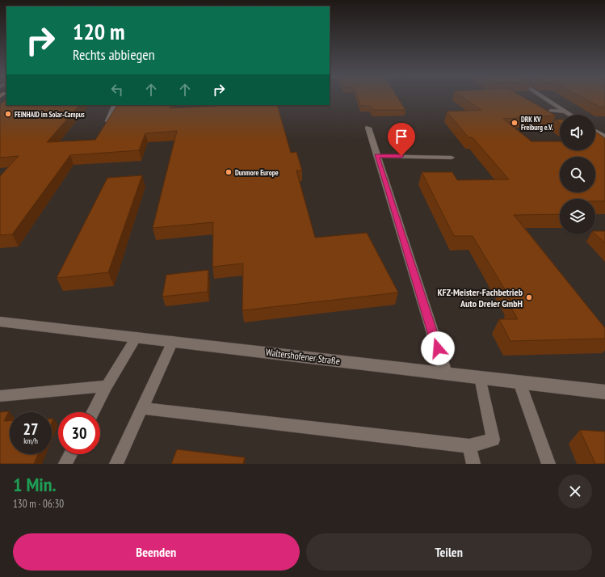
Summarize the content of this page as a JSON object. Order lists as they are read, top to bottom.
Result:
{
  "streets": {
    "street": ["Waltershofener Straße"]
  },
  "places": [
    "FEINHAID im Solar-Campus",
    "DRK KV Freiburg e.V.",
    "Dunmore Europe",
    "KFZ-Meister-Fachbetrieb Auto Dreier GmbH"
  ],
  "page": {
    "turn": ["120 m", "Rechts abbiegen"],
    "speed": "27 km/h",
    "limit": "30",
    "heading": ["1 Min.", "130 m · 06:30"],
    "buttons": ["Beenden", "Teilen"]
  }
}
